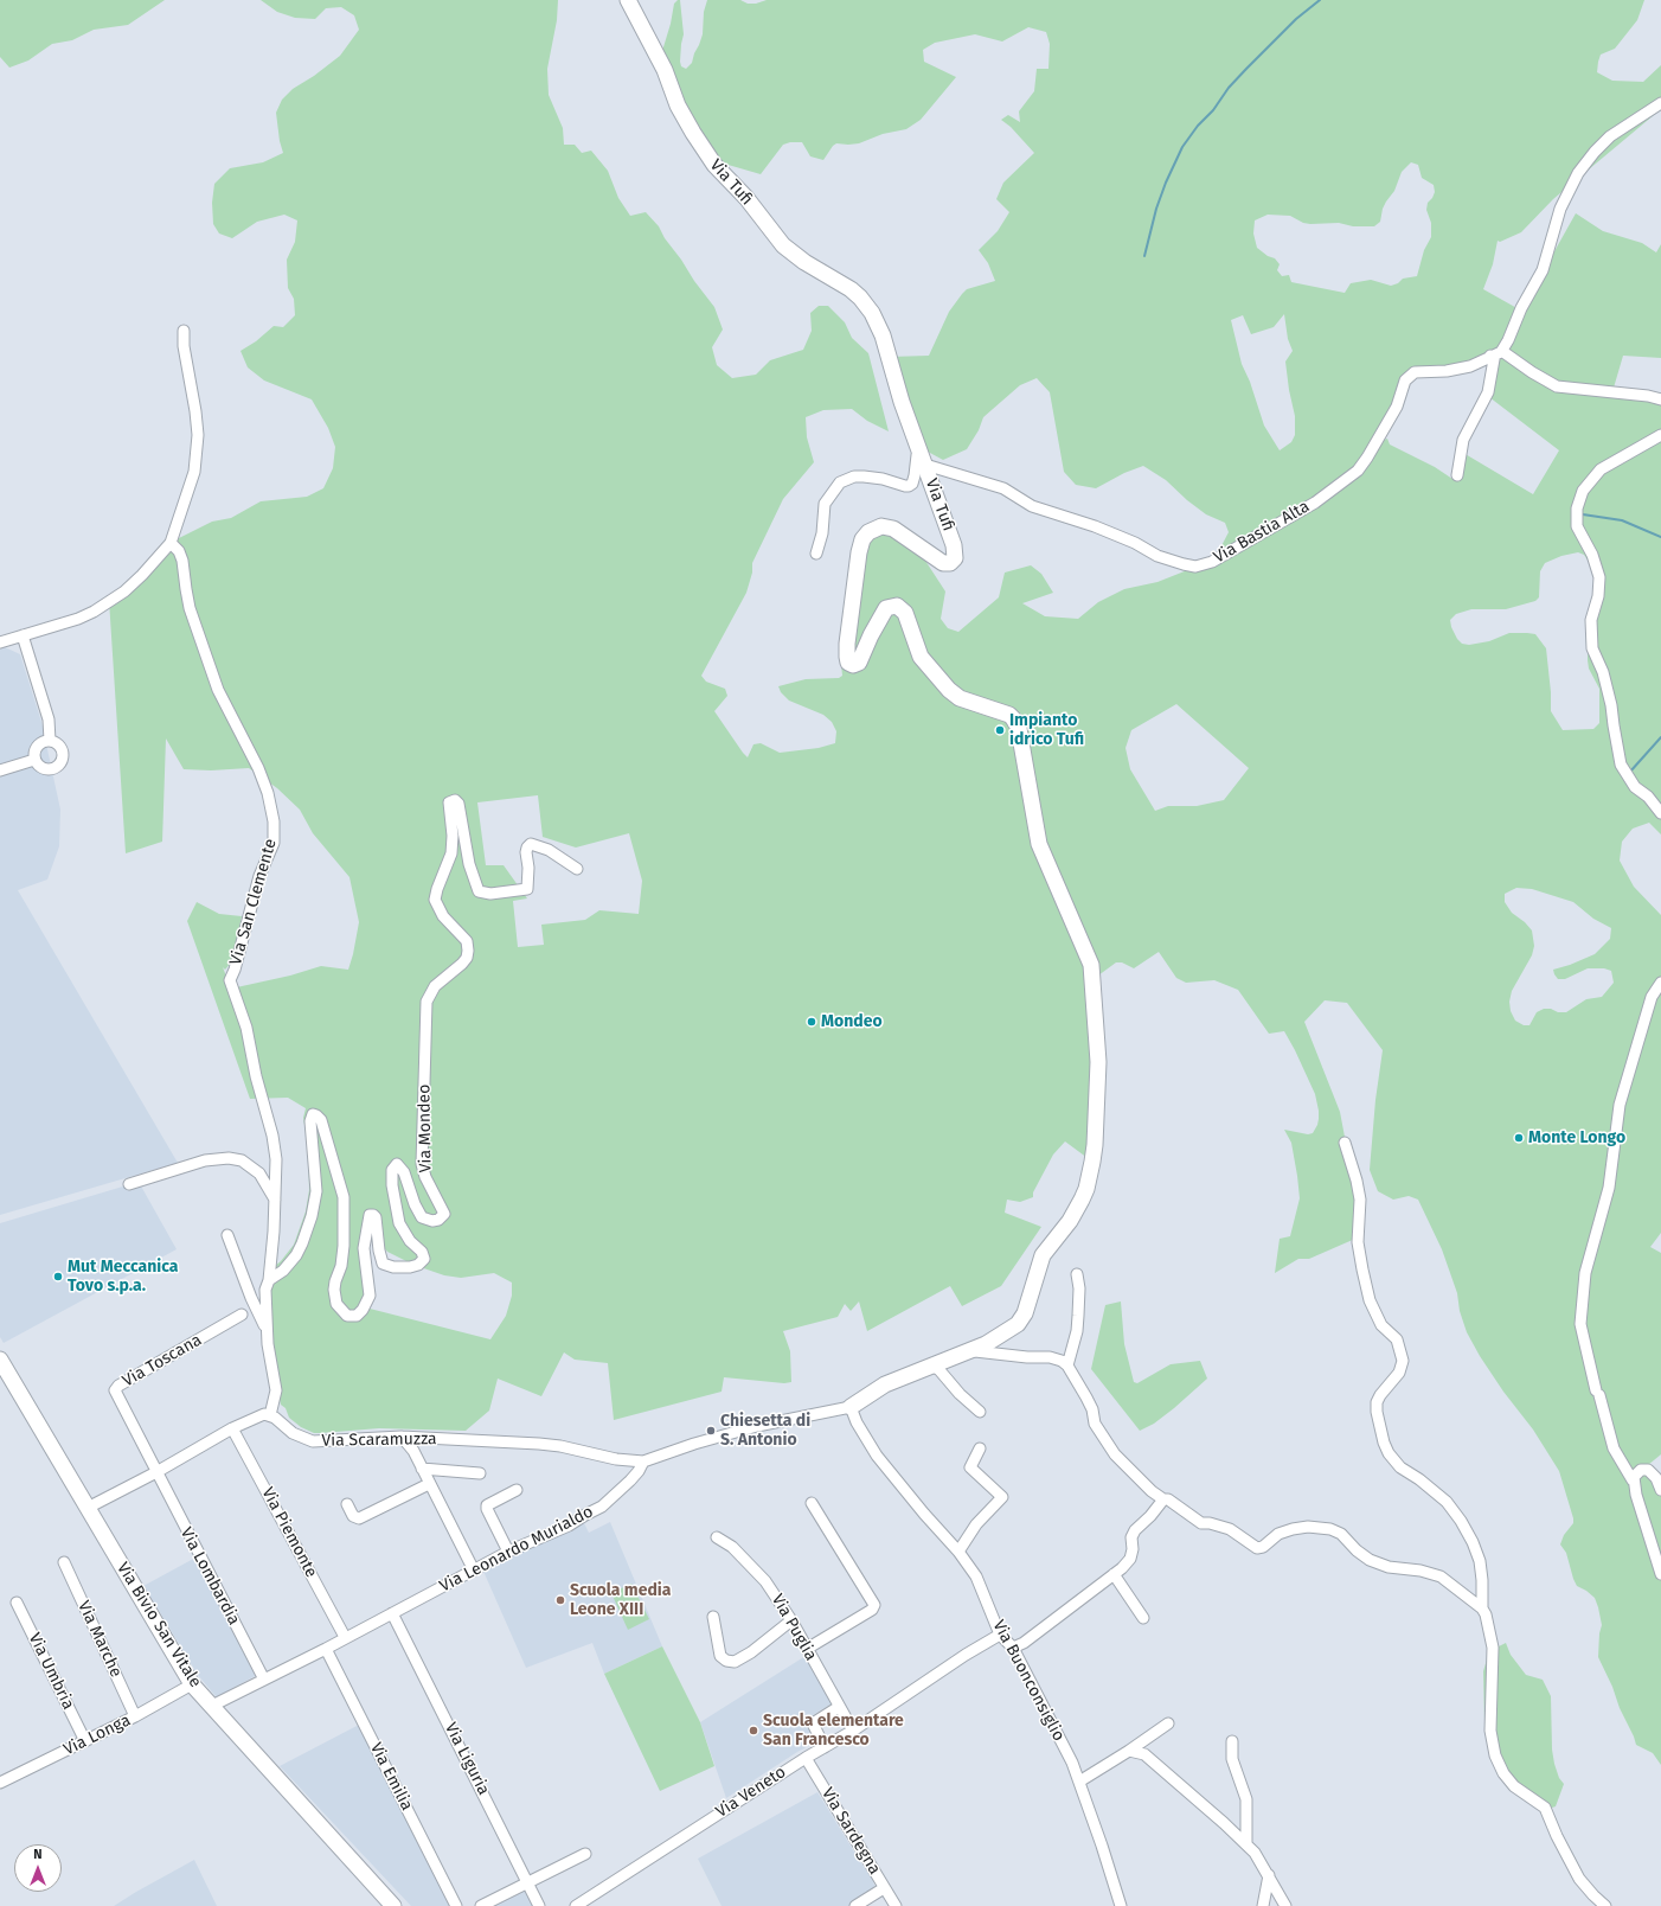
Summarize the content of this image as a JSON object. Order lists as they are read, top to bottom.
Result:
{
  "streets": {
    "street": [
      "Via Tufi",
      "Via Bastia Alta",
      "Via San Clemente",
      "Via Mondeo",
      "Via Toscana",
      "Via Scaramuzza",
      "Via Piemonte",
      "Via Leonardo Murialdo",
      "Via Lombardia",
      "Via Bivio San Vitale",
      "Via Puglia",
      "Via Marche",
      "Via Umbria",
      "Via Buonconsiglio",
      "Via Longa",
      "Via Liguria",
      "Via Emilia",
      "Via Veneto",
      "Via Sardegna"
    ]
  },
  "crossings": [
    ["Via Tufi", "Via Bastia Alta"],
    ["Via San Clemente", "Via Mondeo"],
    ["Via San Clemente", "Via Scaramuzza"],
    ["Via Toscana", "Via Lombardia"],
    ["Via Scaramuzza", "Via Leonardo Murialdo"],
    ["Via Piemonte", "Via Leonardo Murialdo"],
    ["Via Leonardo Murialdo", "Via Lombardia"],
    ["Via Leonardo Murialdo", "Via Bivio San Vitale"],
    ["Via Leonardo Murialdo", "Via Liguria"],
    ["Via Leonardo Murialdo", "Via Emilia"],
    ["Via Bivio San Vitale", "Via Longa"],
    ["Via Puglia", "Via Veneto"],
    ["Via Marche", "Via Longa"],
    ["Via Umbria", "Via Longa"],
    ["Via Buonconsiglio", "Via Veneto"],
    ["Via Veneto", "Via Sardegna"]
  ],
  "places": [
    "Impianto idrico Tufi",
    "Mondeo",
    "Monte Longo",
    "Mut Meccanica Tovo s.p.a.",
    "Chiesetta di S. Antonio",
    "Scuola media Leone XIII",
    "Scuola elementare San Francesco"
  ],
  "north": "top"
}
